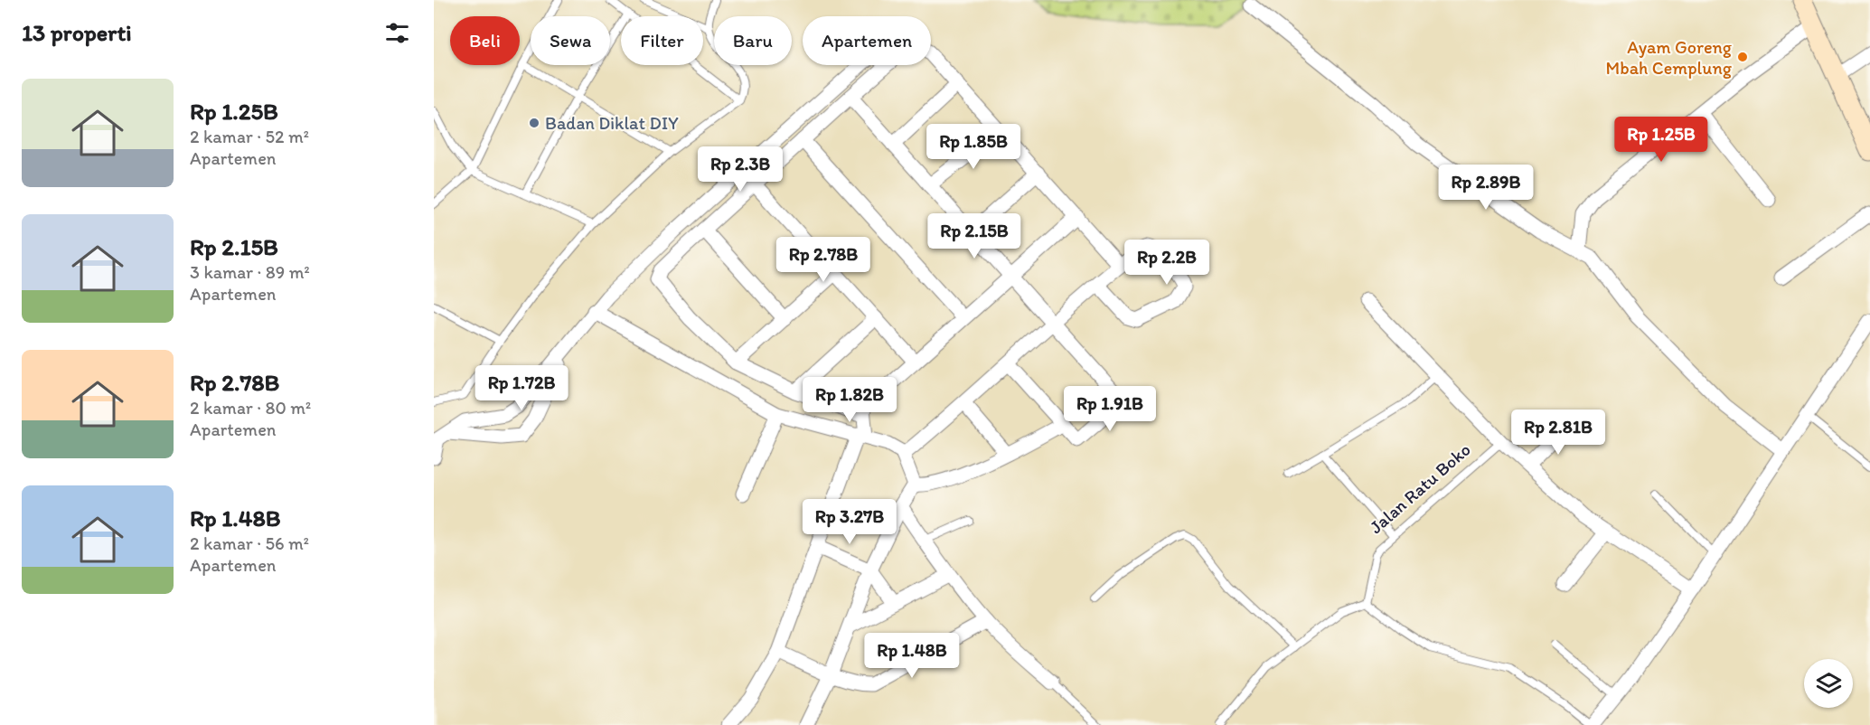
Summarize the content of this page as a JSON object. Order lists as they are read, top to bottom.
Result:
{
  "streets": {
    "lane": ["Jalan Ratu Boko"]
  },
  "places": ["Ayam Goreng Mbah Cemplung", "Badan Diklat DIY"],
  "page": {
    "heading": "13 properti",
    "chip": [
      "Beli",
      "Sewa",
      "Filter",
      "Baru",
      "Apartemen"
    ],
    "list": [
      {
        "name": "Rp 1.25B",
        "note": "2 kamar · 52 m² · Apartemen"
      },
      {
        "name": "Rp 2.15B",
        "note": "3 kamar · 89 m² · Apartemen"
      },
      {
        "name": "Rp 2.78B",
        "note": "2 kamar · 80 m² · Apartemen"
      },
      {
        "name": "Rp 1.48B",
        "note": "2 kamar · 56 m² · Apartemen"
      }
    ],
    "price": [
      "Rp 1.25B",
      "Rp 1.85B",
      "Rp 2.3B",
      "Rp 2.89B",
      "Rp 2.15B",
      "Rp 2.78B",
      "Rp 2.2B",
      "Rp 1.72B",
      "Rp 1.82B",
      "Rp 1.91B",
      "Rp 2.81B",
      "Rp 3.27B",
      "Rp 1.48B"
    ]
  }
}
